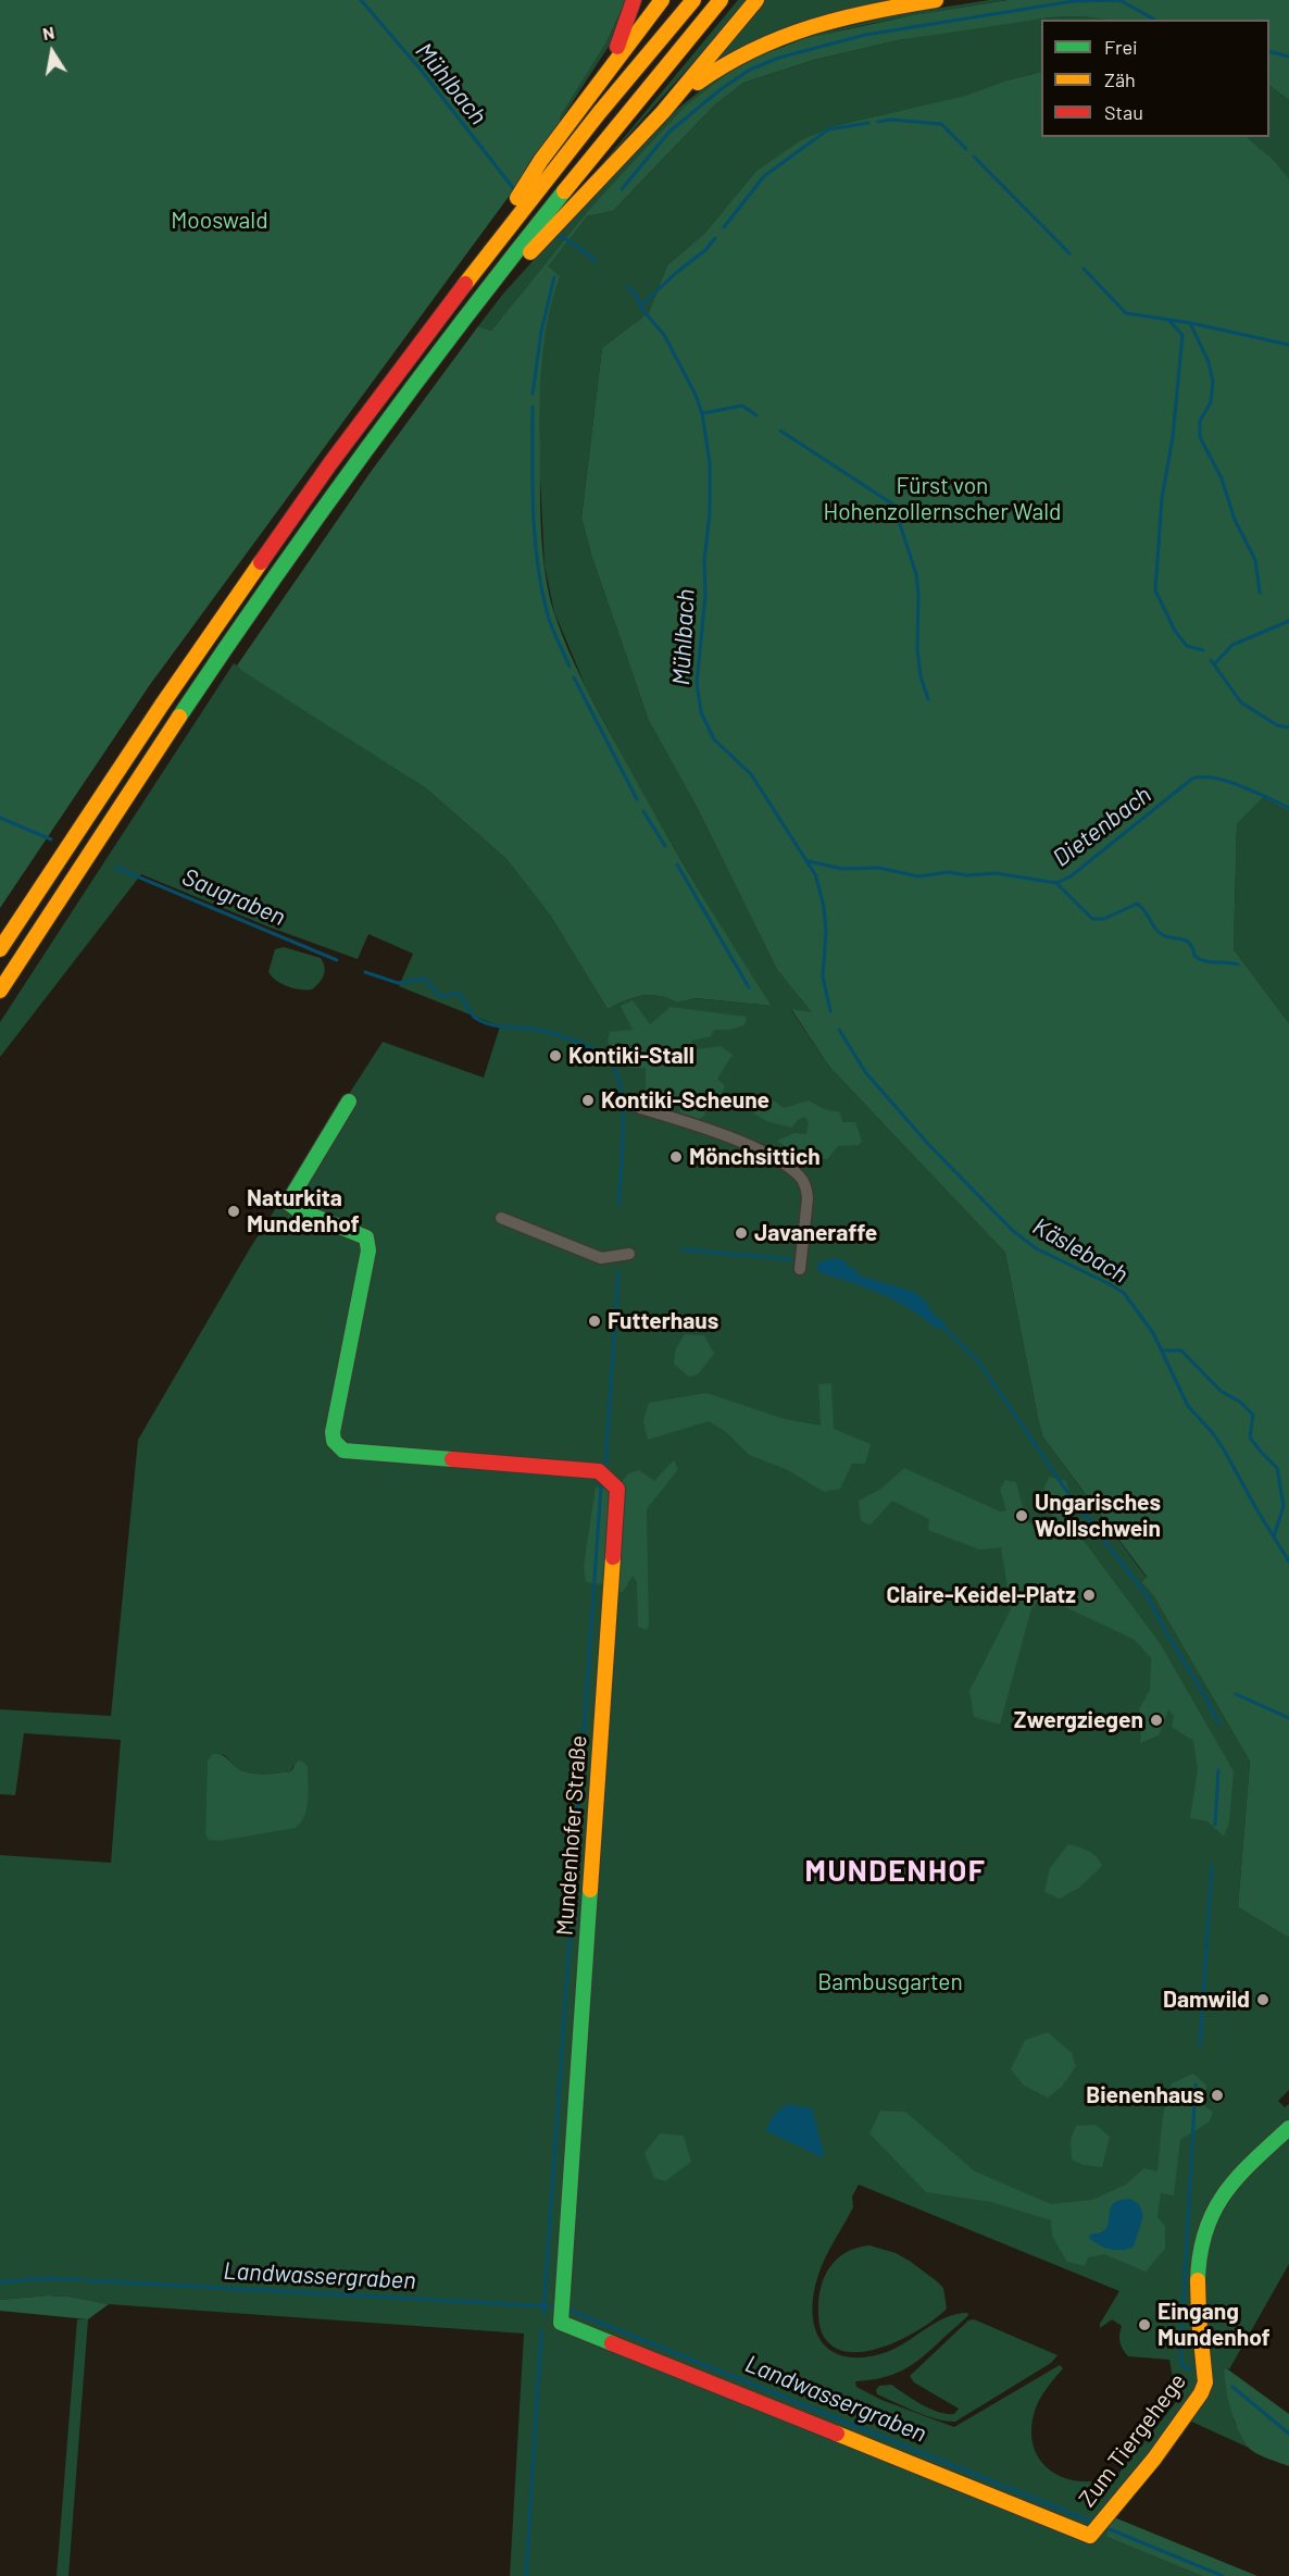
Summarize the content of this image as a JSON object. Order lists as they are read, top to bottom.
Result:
{
  "streets": {
    "main road": ["Mundenhofer Straße", "Zum Tiergehege"]
  },
  "crossings": [
    ["Mundenhofer Straße", "Zum Tiergehege"]
  ],
  "districts": ["MUNDENHOF"],
  "water": [
    "Mühlbach",
    "Dietenbach",
    "Saugraben",
    "Käslebach",
    "Landwassergraben"
  ],
  "parks": ["Mooswald", "Fürst von Hohenzollernscher Wald", "Bambusgarten"],
  "places": [
    "Kontiki-Stall",
    "Kontiki-Scheune",
    "Mönchsittich",
    "Naturkita Mundenhof",
    "Javaneraffe",
    "Futterhaus",
    "Ungarisches Wollschwein",
    "Claire-Keidel-Platz",
    "Zwergziegen",
    "Damwild",
    "Bienenhaus",
    "Eingang Mundenhof"
  ],
  "legend": ["Frei", "Zäh", "Stau"],
  "north": "top"
}
